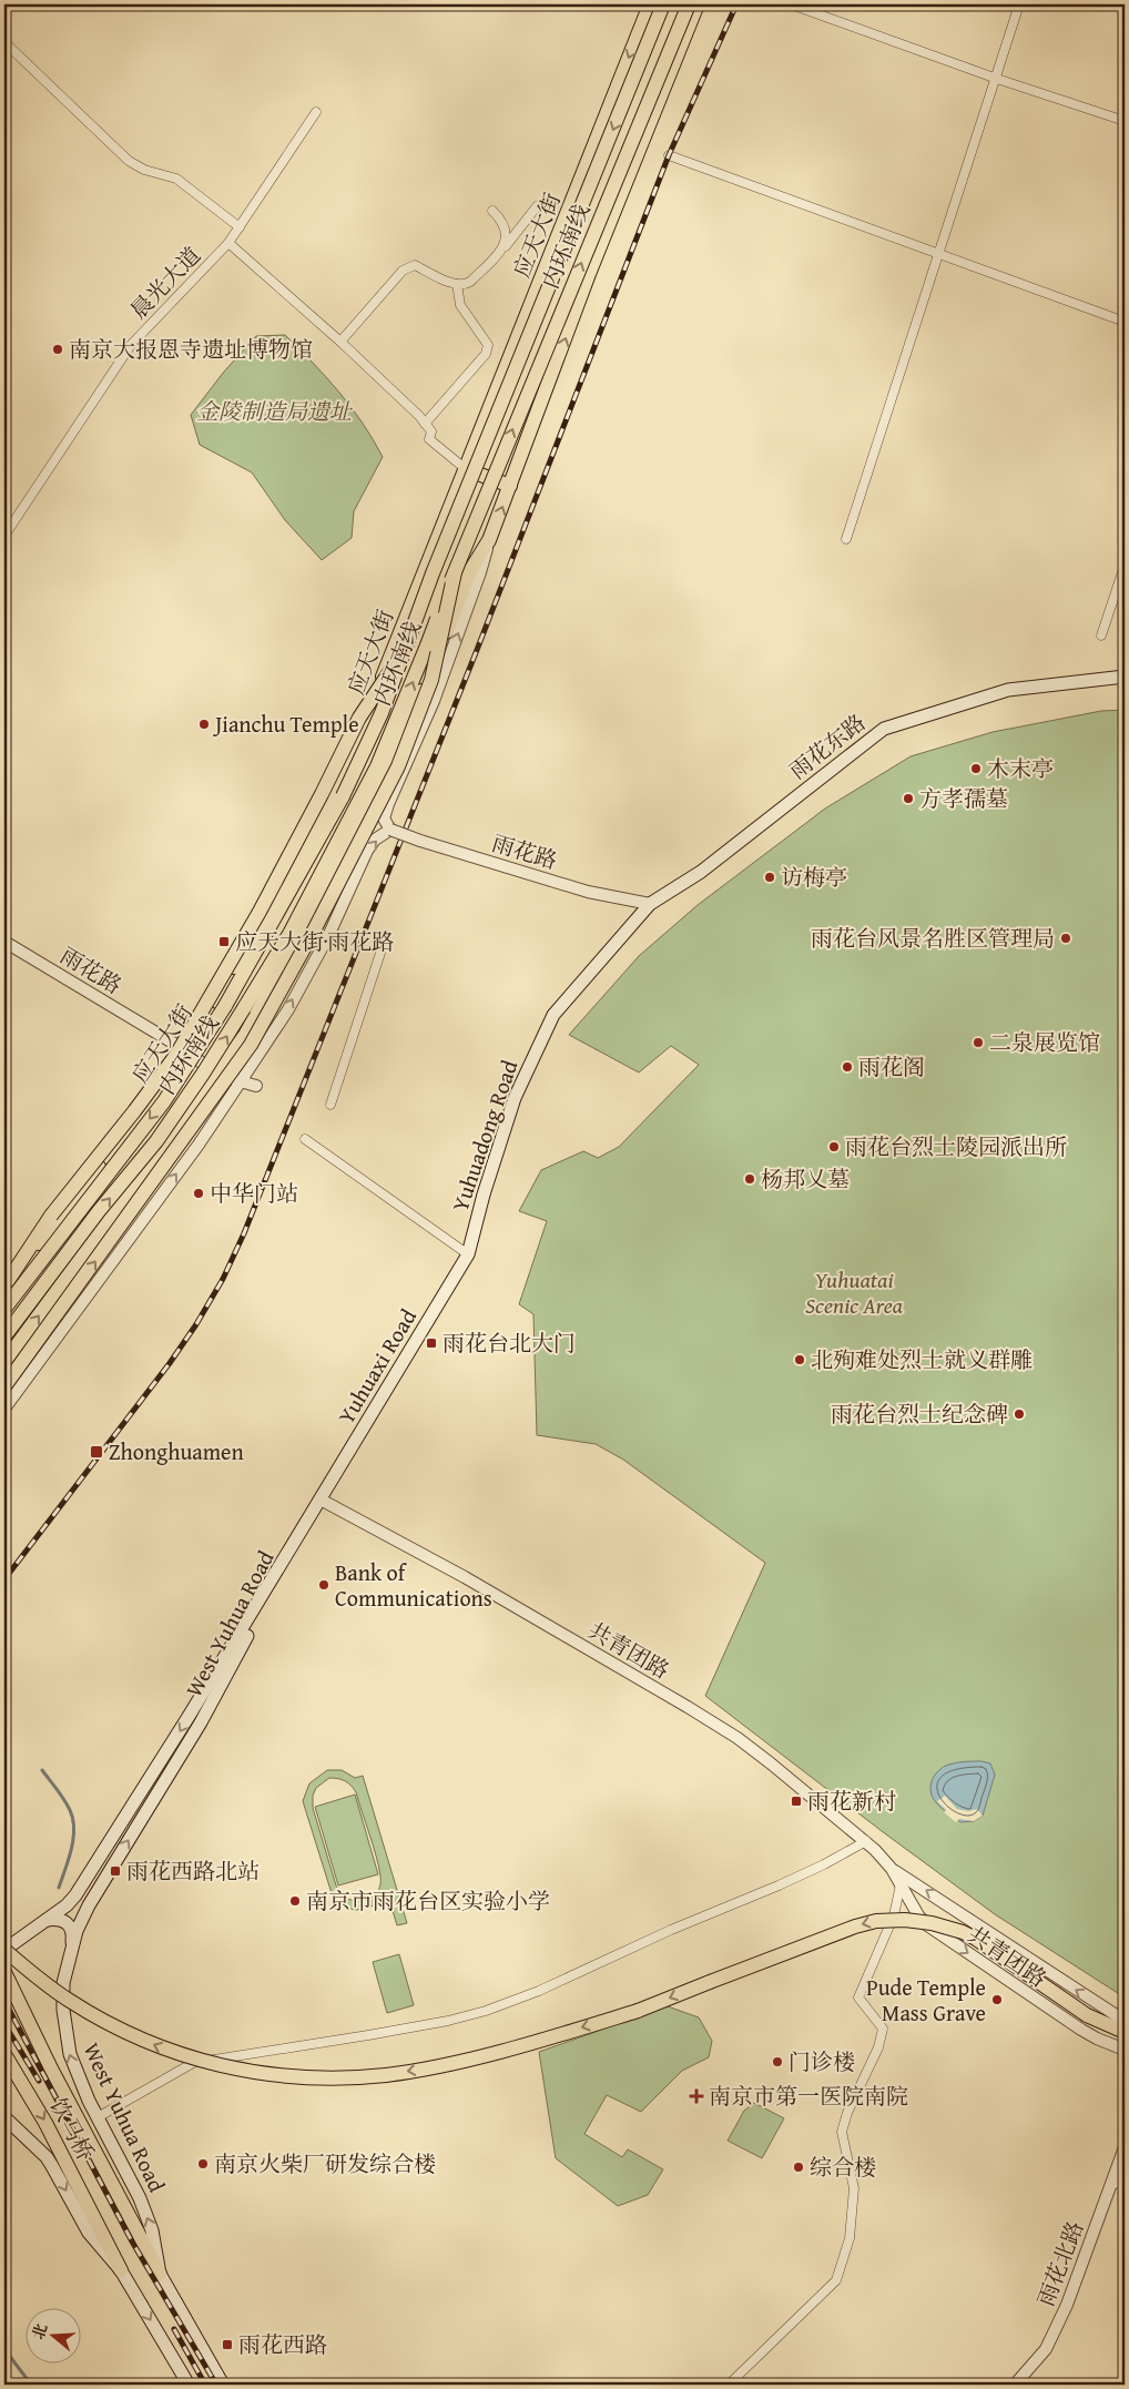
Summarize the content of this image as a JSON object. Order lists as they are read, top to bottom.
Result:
{
  "streets": {
    "main road": [
      "应天大街",
      "内环南线",
      "雨花东路",
      "Yuhuadong Road",
      "Yuhuaxi Road",
      "West Yuhua Road",
      "饮马桥"
    ],
    "street": [
      "晨光大道",
      "雨花路",
      "共青团路",
      "雨花北路"
    ]
  },
  "crossings": [
    ["应天大街", "雨花路"],
    ["雨花东路", "雨花路"],
    ["雨花东路", "Yuhuadong Road"],
    ["雨花路", "Yuhuadong Road"],
    ["Yuhuadong Road", "Yuhuaxi Road"],
    ["Yuhuaxi Road", "West Yuhua Road"],
    ["Yuhuaxi Road", "共青团路"],
    ["West Yuhua Road", "共青团路"]
  ],
  "parks": ["金陵制造局遗址", "Yuhuatai Scenic Area"],
  "places": {
    "other": [
      "南京大报恩寺遗址博物馆",
      "Jianchu Temple",
      "木末亭",
      "方孝孺墓",
      "访梅亭",
      "雨花台风景名胜区管理局",
      "二泉展览馆",
      "雨花阁",
      "雨花台烈士陵园派出所",
      "杨邦乂墓",
      "中华门站",
      "北殉难处烈士就义群雕",
      "雨花台烈士纪念碑",
      "Bank of Communications",
      "南京市雨花台区实验小学",
      "Pude Temple Mass Grave",
      "门诊楼",
      "南京火柴厂研发综合楼",
      "综合楼"
    ],
    "transit": [
      "应天大街·雨花路",
      "雨花台北大门",
      "Zhonghuamen",
      "雨花新村",
      "雨花西路北站",
      "雨花西路"
    ],
    "health": ["南京市第一医院南院"]
  },
  "north": "left"
}
